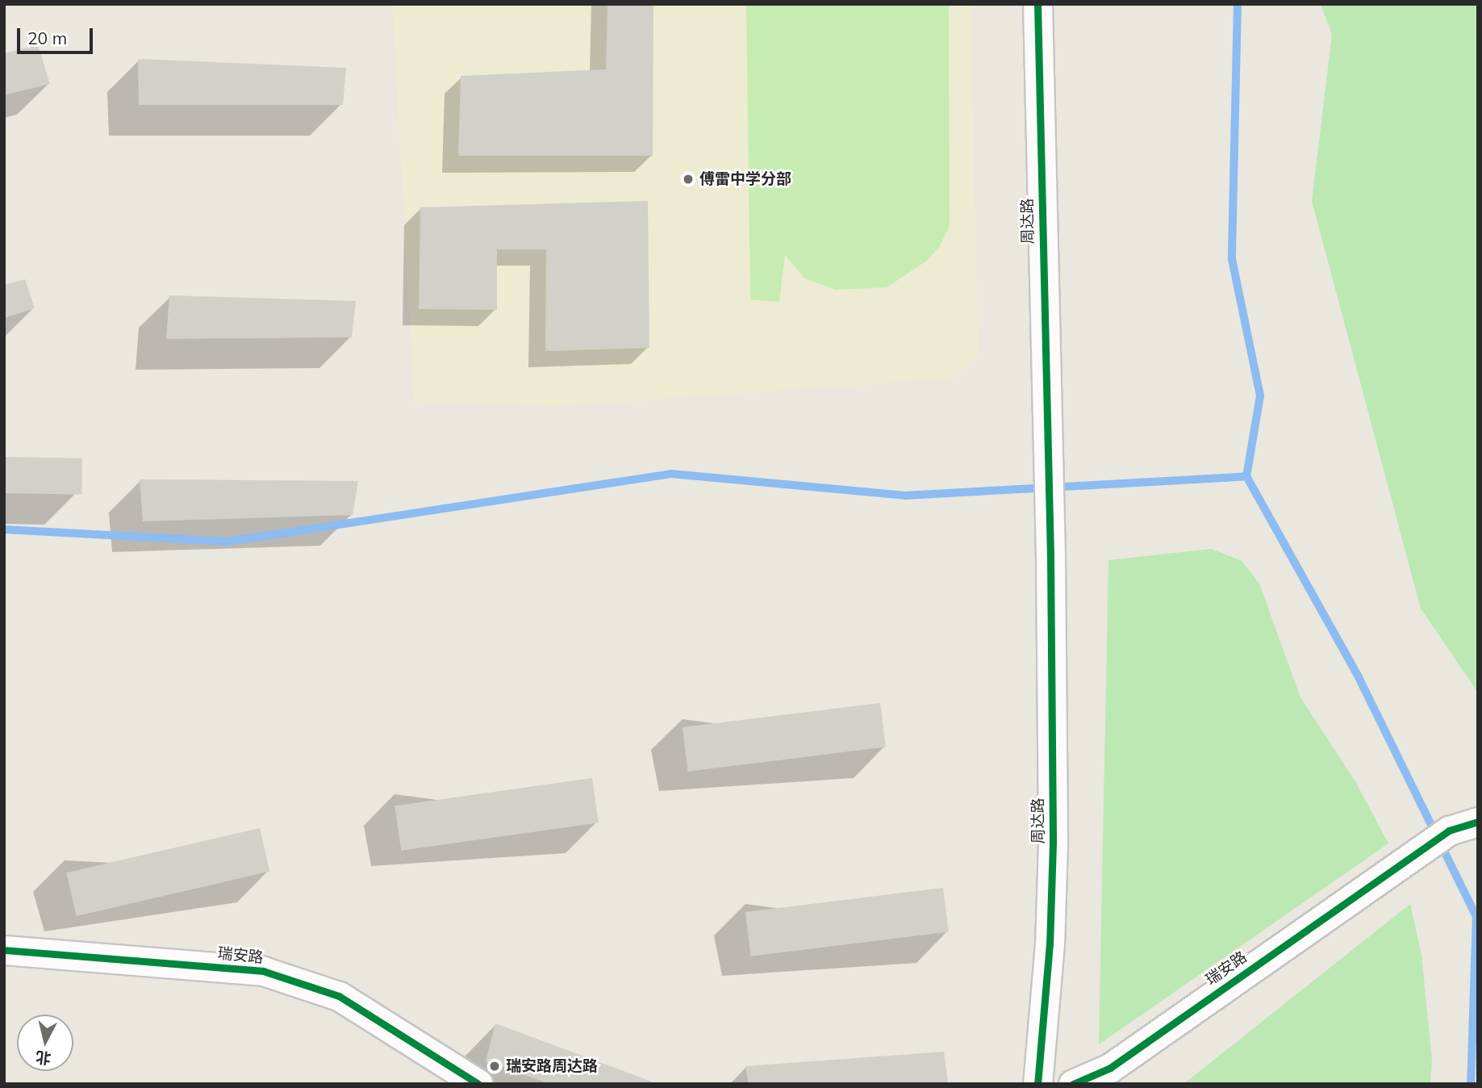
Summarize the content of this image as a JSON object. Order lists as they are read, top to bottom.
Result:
{
  "streets": {
    "street": ["周达路", "瑞安路"]
  },
  "places": ["傅雷中学分部", "瑞安路周达路"],
  "scale_bar": "20 m",
  "north": "bottom"
}
